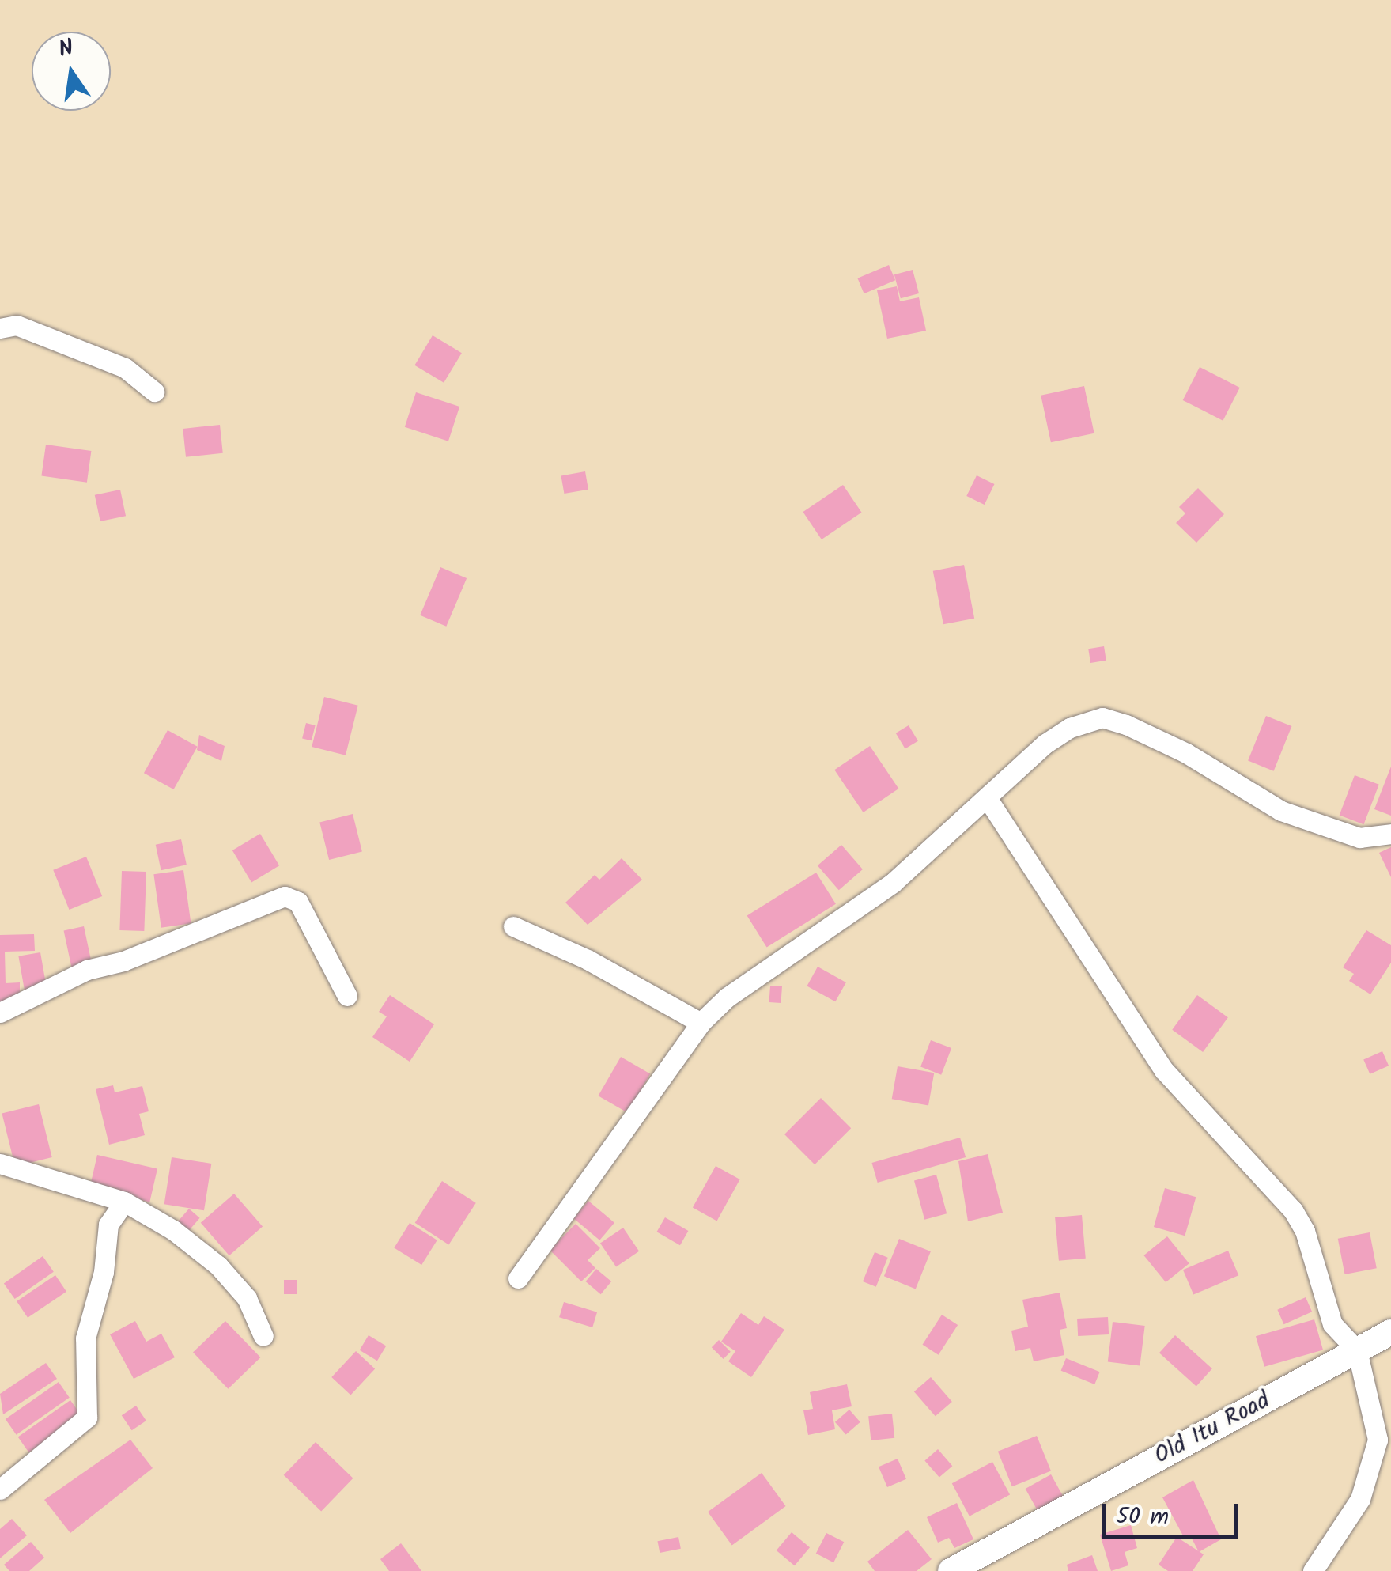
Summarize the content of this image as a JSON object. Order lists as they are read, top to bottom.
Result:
{
  "streets": {
    "street": ["Old Itu Road"]
  },
  "scale_bar": "50 m",
  "north": "top"
}
